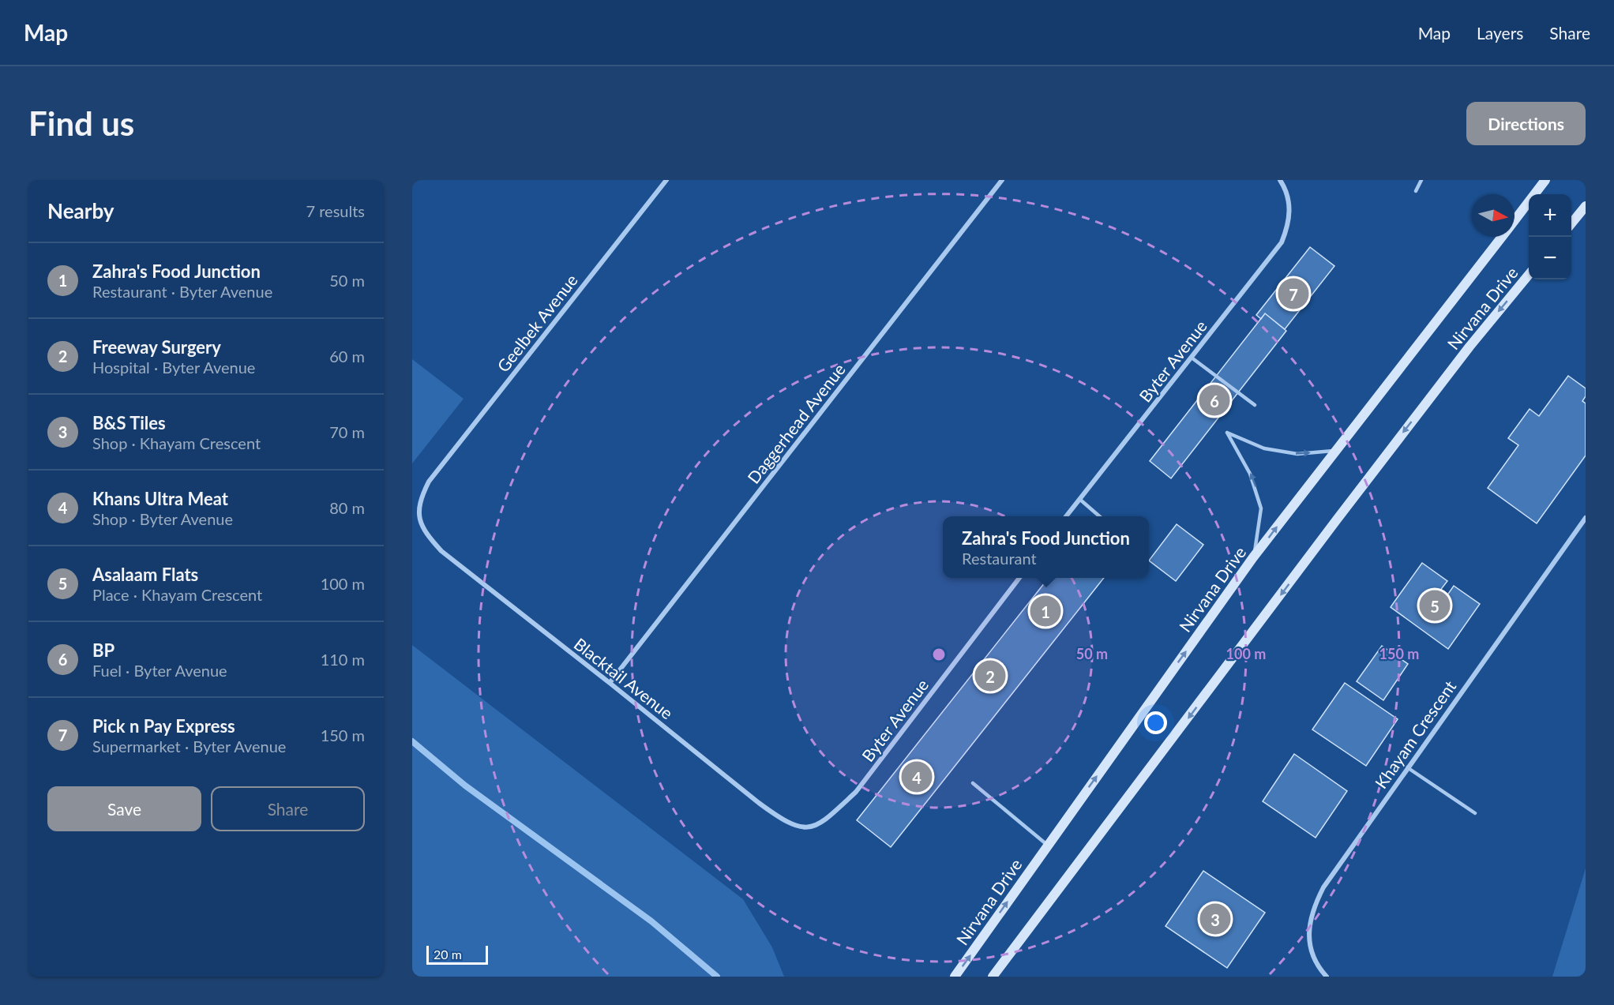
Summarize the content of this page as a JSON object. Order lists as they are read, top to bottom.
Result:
{
  "streets": {
    "main road": ["Nirvana Drive"],
    "street": [
      "Geelbek Avenue",
      "Byter Avenue",
      "Daggerhead Avenue",
      "Blacktail Avenue",
      "Khayam Crescent"
    ]
  },
  "crossings": [
    ["Geelbek Avenue", "Blacktail Avenue"],
    ["Byter Avenue", "Blacktail Avenue"],
    ["Daggerhead Avenue", "Blacktail Avenue"]
  ],
  "scale_bar": "20 m",
  "north": "right",
  "page": {
    "header": "Map",
    "nav": ["Map", "Layers", "Share"],
    "buttons": [
      "Directions",
      ["Save", "Share"]
    ],
    "title": "Find us",
    "heading": ["Nearby", "7 results"],
    "map_buttons": ["+", "−"],
    "list": [
      {
        "mark": "1",
        "name": "Zahra's Food Junction",
        "note": "Restaurant · Byter Avenue",
        "value": "50 m"
      },
      {
        "mark": "2",
        "name": "Freeway Surgery",
        "note": "Hospital · Byter Avenue",
        "value": "60 m"
      },
      {
        "mark": "3",
        "name": "B&S Tiles",
        "note": "Shop · Khayam Crescent",
        "value": "70 m"
      },
      {
        "mark": "4",
        "name": "Khans Ultra Meat",
        "note": "Shop · Byter Avenue",
        "value": "80 m"
      },
      {
        "mark": "5",
        "name": "Asalaam Flats",
        "note": "Place · Khayam Crescent",
        "value": "100 m"
      },
      {
        "mark": "6",
        "name": "BP",
        "note": "Fuel · Byter Avenue",
        "value": "110 m"
      },
      {
        "mark": "7",
        "name": "Pick n Pay Express",
        "note": "Supermarket · Byter Avenue",
        "value": "150 m"
      }
    ],
    "pins": [
      "7",
      "6",
      "5",
      "1",
      "2",
      "4",
      "3"
    ],
    "popup": ["Zahra's Food Junction", "Restaurant"],
    "scale": "20 m"
  },
  "rings": ["50 m", "100 m", "150 m"]
}
